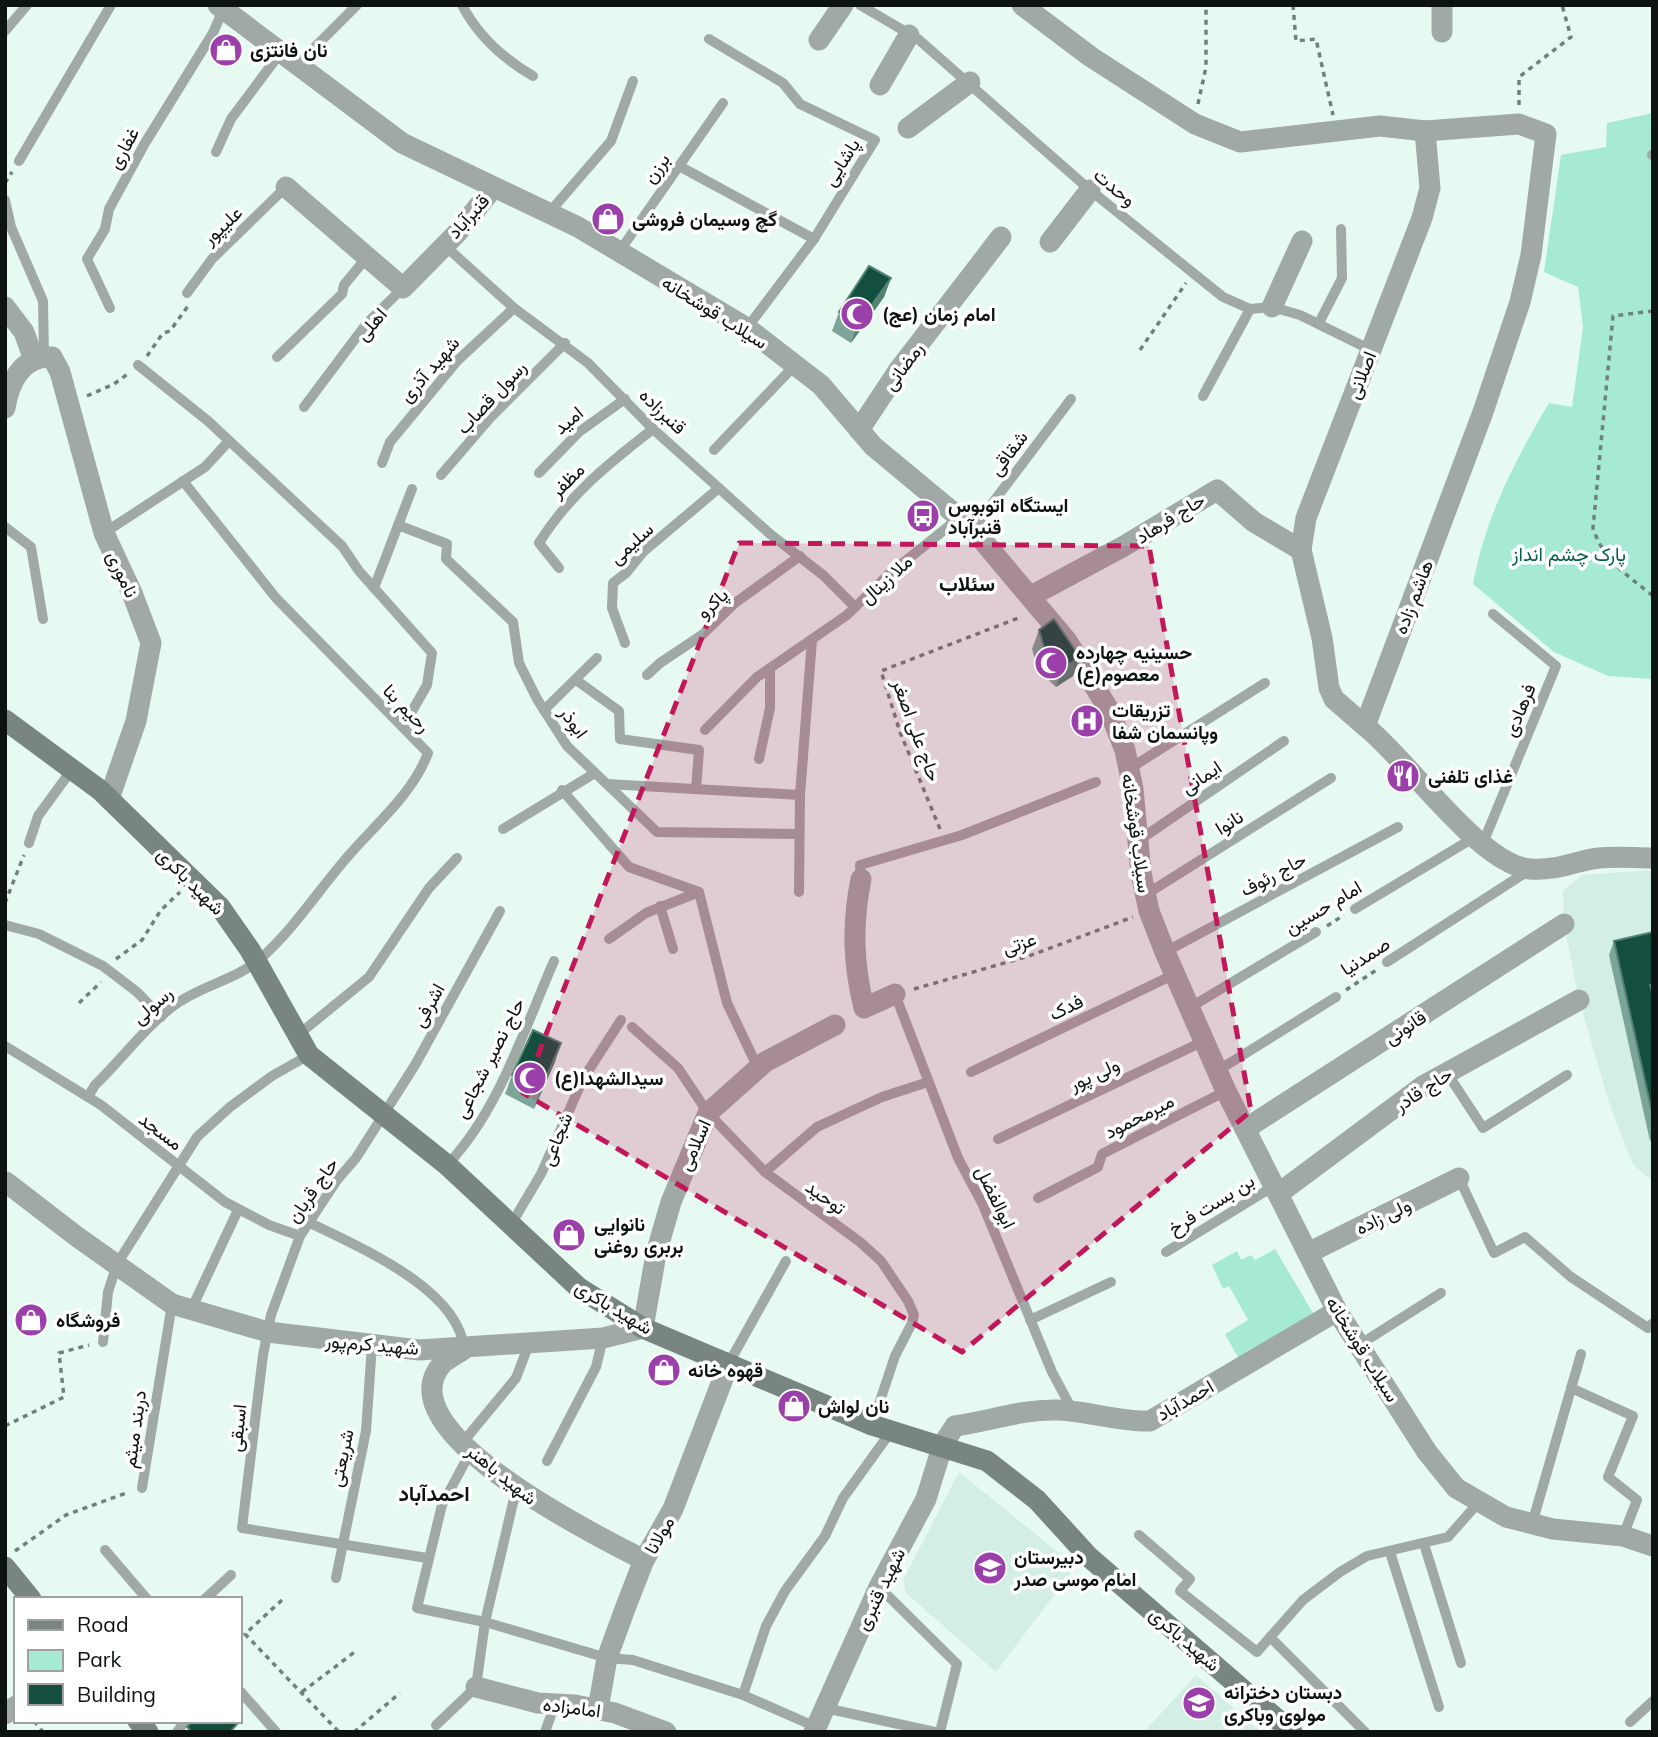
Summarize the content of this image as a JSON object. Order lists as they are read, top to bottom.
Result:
{
  "streets": {
    "main road": ["شهید باکری"],
    "street": [
      "قنبرآباد",
      "سیلاب قوشخانه",
      "اهلی",
      "رمضانی",
      "اصلانی",
      "حاج فرهاد",
      "ناموری",
      "هاشم زاده",
      "قانونی",
      "حاج قادر",
      "اسلامی",
      "ولی زاده",
      "شهید کرم‌پور",
      "احمدآباد",
      "شهید باهنر",
      "مولانا",
      "شهید قنبری",
      "امامزاده"
    ],
    "lane": [
      "غفاری",
      "پاشایی",
      "برزن",
      "وحدت",
      "علیپور",
      "شهید آذری",
      "رسول قصاب",
      "قنبرزاده",
      "امید",
      "شقاقی",
      "مظفر",
      "سلیمی",
      "ملا زینال",
      "پاکرو",
      "رحیم بنا",
      "فرهادی",
      "ابوذر",
      "ایمانی",
      "نانوا",
      "حاج رئوف",
      "امام حسین",
      "صمدنیا",
      "رسولی",
      "اشرفی",
      "فدک",
      "حاج نصیر شجاعی",
      "ولی پور",
      "میرمحمود",
      "مسجد",
      "شجاعی",
      "حاج قربان",
      "توحید",
      "ابوالفضل",
      "بن بست فرخ",
      "اسبقی",
      "دربند میثم",
      "شریعتی"
    ],
    "path": ["حاج علی اصغر", "عزتی"]
  },
  "crossings": [
    ["غفاری", "سیلاب قوشخانه"],
    ["پاشایی", "سیلاب قوشخانه"],
    ["برزن", "سیلاب قوشخانه"],
    ["قنبرآباد", "سیلاب قوشخانه"],
    ["قنبرآباد", "اهلی"],
    ["قنبرآباد", "قنبرزاده"],
    ["سیلاب قوشخانه", "رمضانی"],
    ["سیلاب قوشخانه", "شقاقی"],
    ["سیلاب قوشخانه", "حاج فرهاد"],
    ["سیلاب قوشخانه", "ملا زینال"],
    ["سیلاب قوشخانه", "حاج علی اصغر"],
    ["سیلاب قوشخانه", "ایمانی"],
    ["سیلاب قوشخانه", "نانوا"],
    ["سیلاب قوشخانه", "حاج رئوف"],
    ["سیلاب قوشخانه", "امام حسین"],
    ["سیلاب قوشخانه", "عزتی"],
    ["سیلاب قوشخانه", "صمدنیا"],
    ["سیلاب قوشخانه", "فدک"],
    ["سیلاب قوشخانه", "قانونی"],
    ["سیلاب قوشخانه", "ولی پور"],
    ["سیلاب قوشخانه", "حاج قادر"],
    ["سیلاب قوشخانه", "میرمحمود"],
    ["سیلاب قوشخانه", "بن بست فرخ"],
    ["سیلاب قوشخانه", "ولی زاده"],
    ["سیلاب قوشخانه", "احمدآباد"],
    ["اهلی", "قنبرزاده"],
    ["شهید آذری", "قنبرزاده"],
    ["اصلانی", "حاج فرهاد"],
    ["اصلانی", "هاشم زاده"],
    ["رسول قصاب", "قنبرزاده"],
    ["قنبرزاده", "امید"],
    ["قنبرزاده", "مظفر"],
    ["قنبرزاده", "سلیمی"],
    ["قنبرزاده", "ملا زینال"],
    ["قنبرزاده", "پاکرو"],
    ["شقاقی", "ملا زینال"],
    ["حاج فرهاد", "حاج علی اصغر"],
    ["ناموری", "شهید باکری"],
    ["رحیم بنا", "شهید باکری"],
    ["رحیم بنا", "رسولی"],
    ["فرهادی", "امام حسین"],
    ["نانوا", "عزتی"],
    ["شهید باکری", "رسولی"],
    ["شهید باکری", "اشرفی"],
    ["شهید باکری", "حاج نصیر شجاعی"],
    ["شهید باکری", "شجاعی"],
    ["شهید باکری", "اسلامی"],
    ["شهید باکری", "حاج قربان"],
    ["شهید باکری", "توحید"],
    ["شهید باکری", "شهید کرم‌پور"],
    ["شهید باکری", "احمدآباد"],
    ["شهید باکری", "مولانا"],
    ["شهید باکری", "شهید قنبری"],
    ["عزتی", "ابوالفضل"],
    ["رسولی", "مسجد"],
    ["اشرفی", "حاج قربان"],
    ["حاج قادر", "بن بست فرخ"],
    ["مسجد", "حاج قربان"],
    ["مسجد", "دربند میثم"],
    ["اسلامی", "توحید"],
    ["اسلامی", "شهید کرم‌پور"],
    ["حاج قربان", "شهید کرم‌پور"],
    ["حاج قربان", "اسبقی"],
    ["ابوالفضل", "احمدآباد"],
    ["شهید کرم‌پور", "اسبقی"],
    ["شهید کرم‌پور", "دربند میثم"],
    ["شهید کرم‌پور", "شریعتی"],
    ["شهید کرم‌پور", "شهید باهنر"],
    ["احمدآباد", "شهید قنبری"],
    ["اسبقی", "شریعتی"],
    ["شهید باهنر", "مولانا"],
    ["مولانا", "امامزاده"]
  ],
  "districts": ["سئلاب", "احمدآباد"],
  "parks": ["پارک چشم انداز"],
  "places": {
    "shop": [
      "نان فانتزی",
      "گچ وسیمان فروشی",
      "نانوایی بربری روغنی",
      "فروشگاه",
      "قهوه خانه",
      "نان لواش"
    ],
    "mosque": ["امام زمان (عج)", "حسینیه چهارده معصوم(ع)", "سیدالشهدا(ع)"],
    "bus stop": ["ایستگاه اتوبوس قنبرآباد"],
    "hospital": ["تزریقات وپانسمان شفا"],
    "restaurant": ["غذای تلفنی"],
    "school or university": ["دبیرستان امام موسی صدر", "دبستان دخترانه مولوی وباکری"]
  },
  "legend": ["Road", "Park", "Building"]
}
